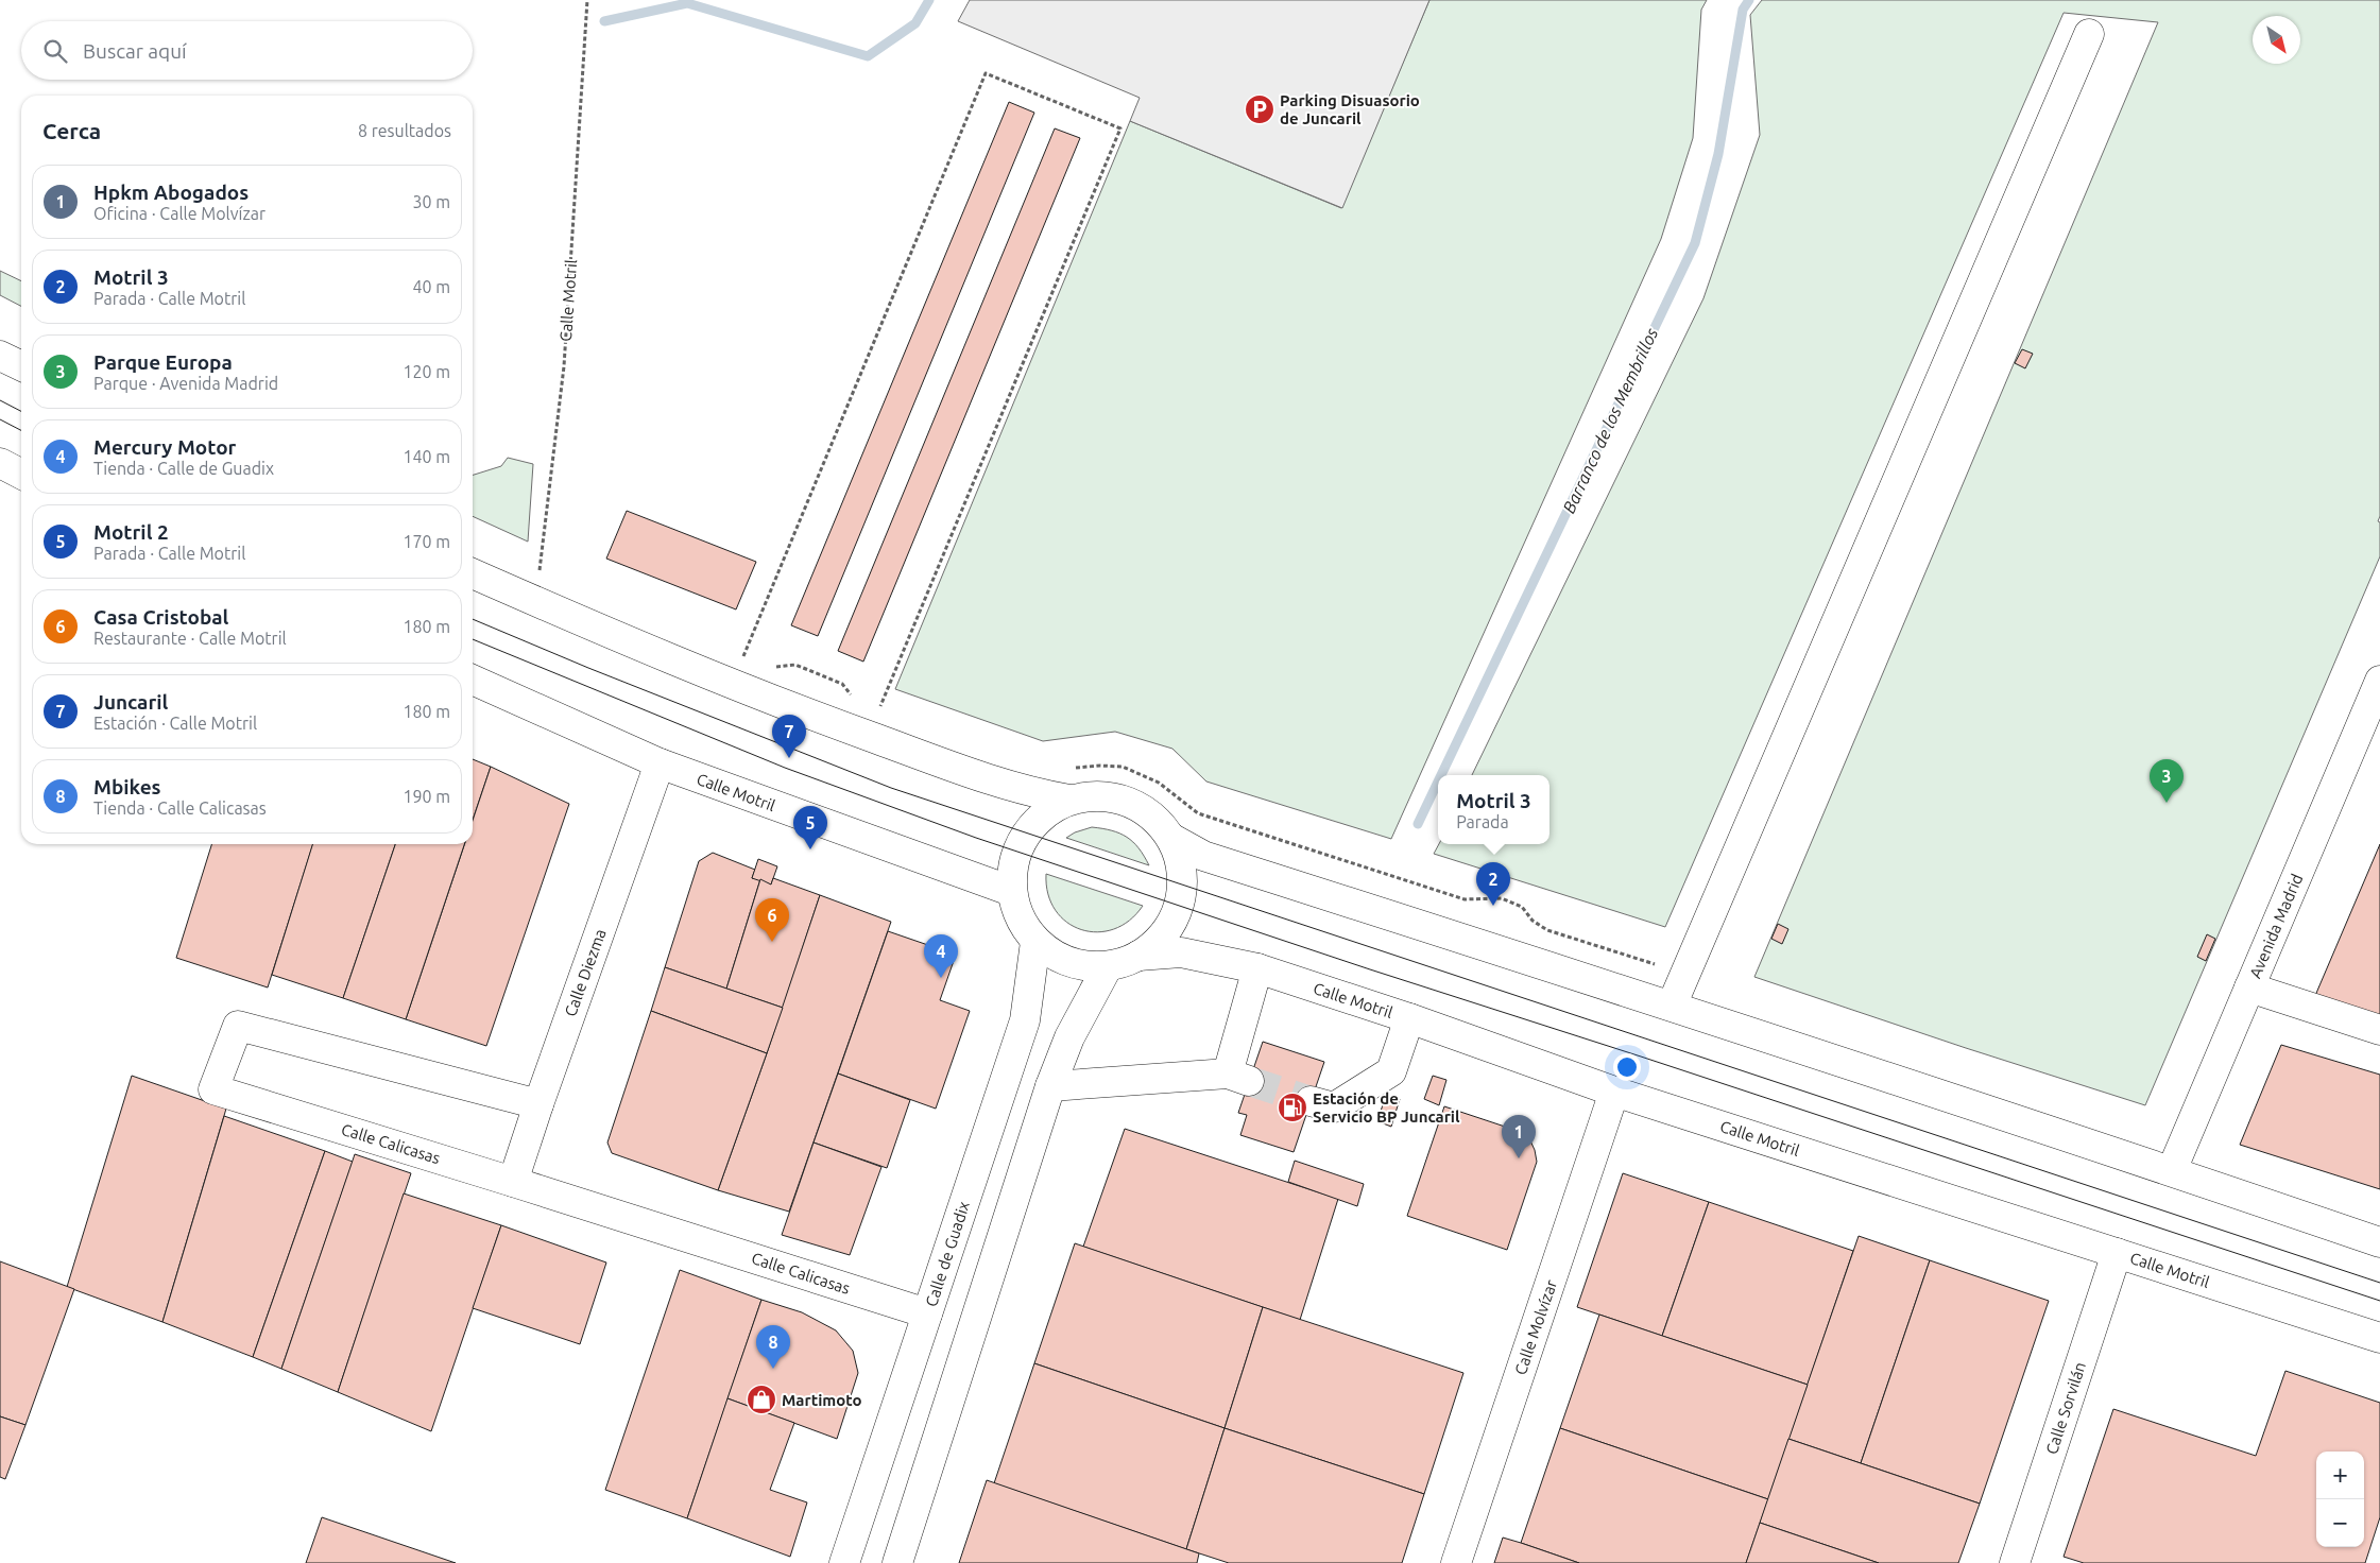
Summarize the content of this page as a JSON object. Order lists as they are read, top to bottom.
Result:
{
  "streets": {
    "street": [
      "Calle Motril",
      "Avenida Madrid",
      "Calle Diezma",
      "Calle Calicasas",
      "Calle de Guadix",
      "Calle Molvízar",
      "Calle Sorvilán"
    ]
  },
  "crossings": [
    ["Calle Motril", "Calle Diezma"],
    ["Calle Motril", "Calle de Guadix"],
    ["Calle Motril", "Calle Molvízar"],
    ["Calle Motril", "Calle Sorvilán"],
    ["Calle Diezma", "Calle Calicasas"],
    ["Calle Calicasas", "Calle de Guadix"]
  ],
  "water": ["Barranco de los Membrillos"],
  "places": {
    "parking": ["Parking Disuasorio de Juncaril"],
    "fuel station": ["Estación de Servicio BP Juncaril"],
    "shop": ["Martimoto"]
  },
  "north": "bottom right",
  "page": {
    "search": "Buscar aquí",
    "heading": ["Cerca", "8 resultados"],
    "list": [
      {
        "mark": "1",
        "name": "Hpkm Abogados",
        "note": "Oficina · Calle Molvízar",
        "value": "30 m"
      },
      {
        "mark": "2",
        "name": "Motril 3",
        "note": "Parada · Calle Motril",
        "value": "40 m"
      },
      {
        "mark": "3",
        "name": "Parque Europa",
        "note": "Parque · Avenida Madrid",
        "value": "120 m"
      },
      {
        "mark": "4",
        "name": "Mercury Motor",
        "note": "Tienda · Calle de Guadix",
        "value": "140 m"
      },
      {
        "mark": "5",
        "name": "Motril 2",
        "note": "Parada · Calle Motril",
        "value": "170 m"
      },
      {
        "mark": "6",
        "name": "Casa Cristobal",
        "note": "Restaurante · Calle Motril",
        "value": "180 m"
      },
      {
        "mark": "7",
        "name": "Juncaril",
        "note": "Estación · Calle Motril",
        "value": "180 m"
      },
      {
        "mark": "8",
        "name": "Mbikes",
        "note": "Tienda · Calle Calicasas",
        "value": "190 m"
      }
    ],
    "pins": [
      "7",
      "3",
      "5",
      "2",
      "6",
      "4",
      "1",
      "8"
    ],
    "popup": ["Motril 3", "Parada"],
    "map_buttons": ["+", "−"]
  }
}
